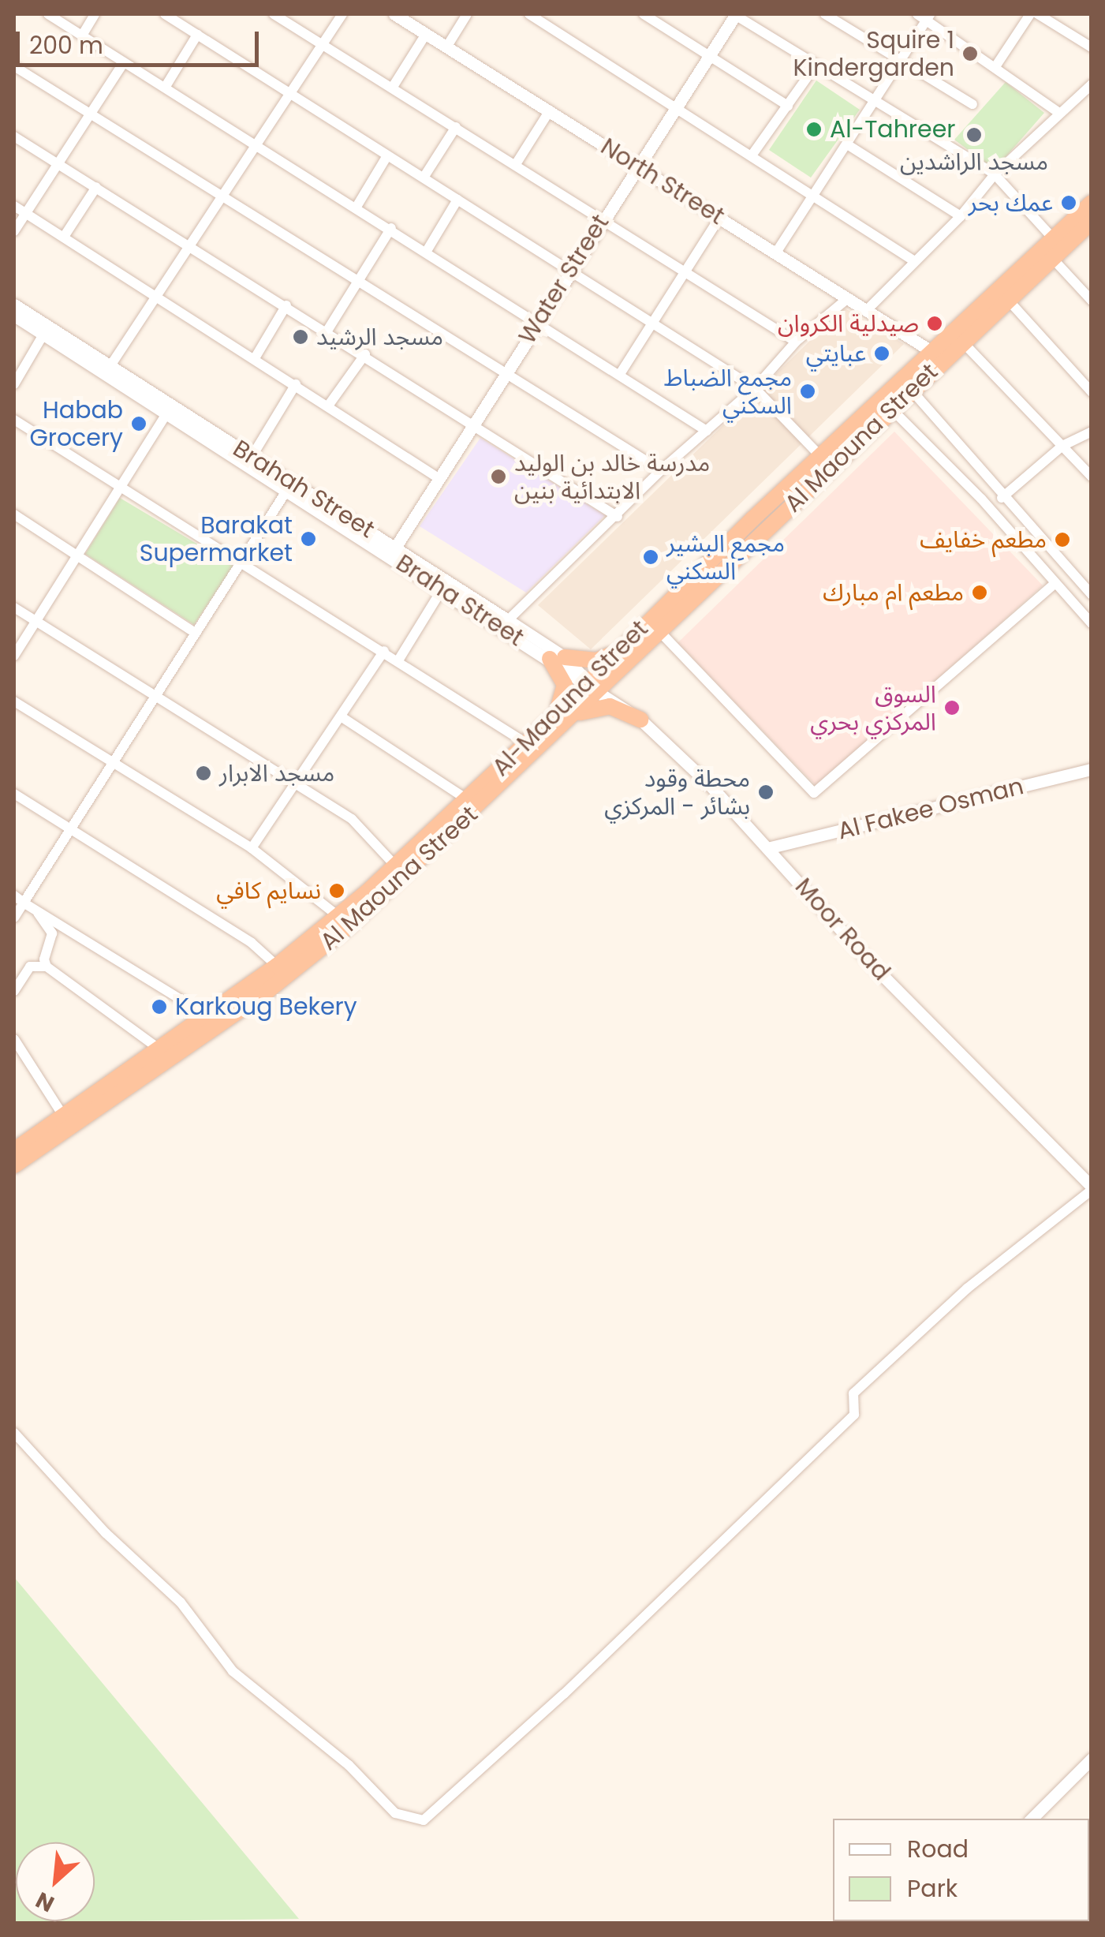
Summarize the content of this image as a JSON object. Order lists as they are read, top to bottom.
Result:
{
  "streets": {
    "highway": ["Al Maouna Street", "Al-Maouna Street"],
    "street": [
      "North Street",
      "Water Street",
      "Brahah Street",
      "Braha Street",
      "Al Fakee Osman",
      "Moor Road"
    ]
  },
  "crossings": [
    ["North Street", "Water Street"],
    ["North Street", "Al-Maouna Street"],
    ["Water Street", "Brahah Street"],
    ["Al Maouna Street", "Al-Maouna Street"],
    ["Al Maouna Street", "Moor Road"],
    ["Brahah Street", "Braha Street"],
    ["Brahah Street", "Al-Maouna Street"],
    ["Brahah Street", "Moor Road"],
    ["Al-Maouna Street", "Moor Road"],
    ["Al Fakee Osman", "Moor Road"]
  ],
  "places": [
    "Squire 1 Kindergarden",
    "Al-Tahreer",
    "مسجد الراشدين",
    "عمك بحر",
    "صيدلية الكروان",
    "مسجد الرشيد",
    "عبايتي",
    "مجمع الضباط السكني",
    "Habab Grocery",
    "مدرسة خالد بن الوليد الابتدائية بنين",
    "Barakat Supermarket",
    "مطعم خفايف",
    "مجمع البشير السكني",
    "مطعم ام مبارك",
    "السوق المركزي بحري",
    "مسجد الابرار",
    "محطة وقود بشائر - المركزي",
    "نسايم كافي",
    "Karkoug Bekery"
  ],
  "legend": ["Road", "Park"],
  "scale_bar": "200 m",
  "north": "bottom left"
}
